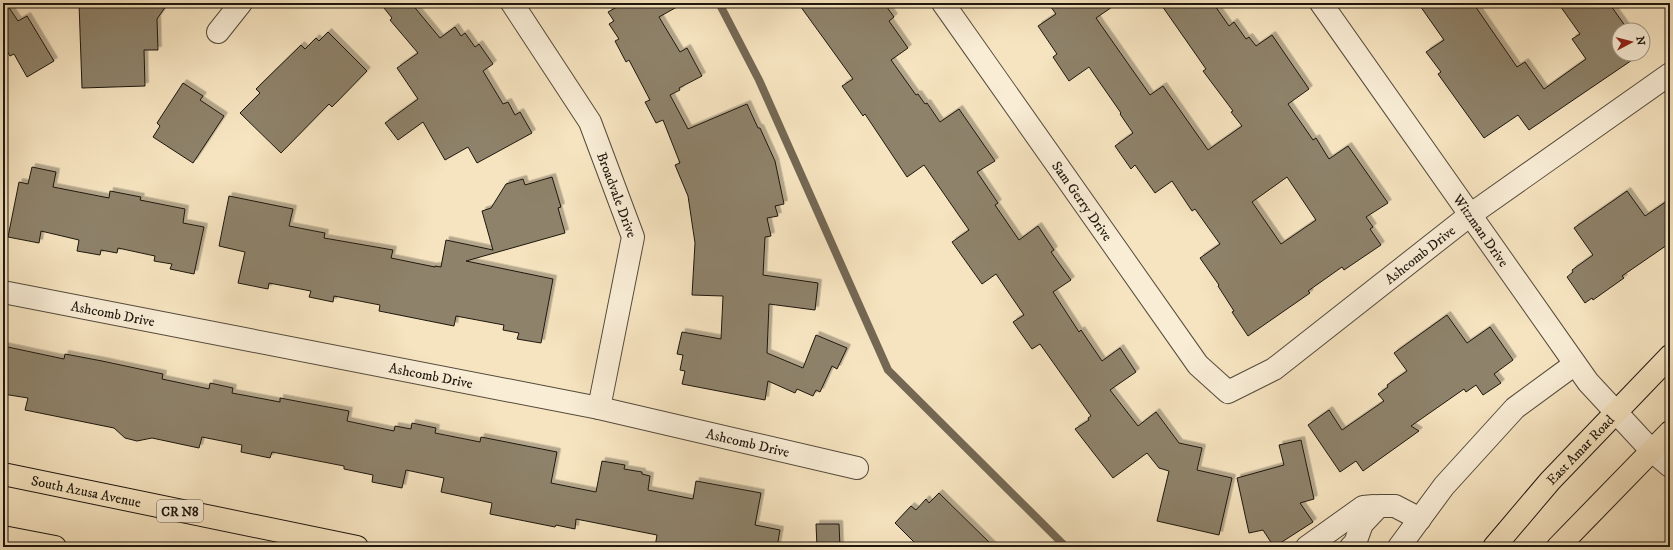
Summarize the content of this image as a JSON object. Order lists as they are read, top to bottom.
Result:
{
  "streets": {
    "main road": ["East Amar Road", "South Azusa Avenue", "CR N8"],
    "street": [
      "Broadvale Drive",
      "Sam Gerry Drive",
      "Witzman Drive",
      "Ashcomb Drive"
    ]
  },
  "crossings": [
    ["Broadvale Drive", "Ashcomb Drive"],
    ["Sam Gerry Drive", "Ashcomb Drive"],
    ["Witzman Drive", "Ashcomb Drive"],
    ["Witzman Drive", "East Amar Road"]
  ],
  "north": "right"
}
